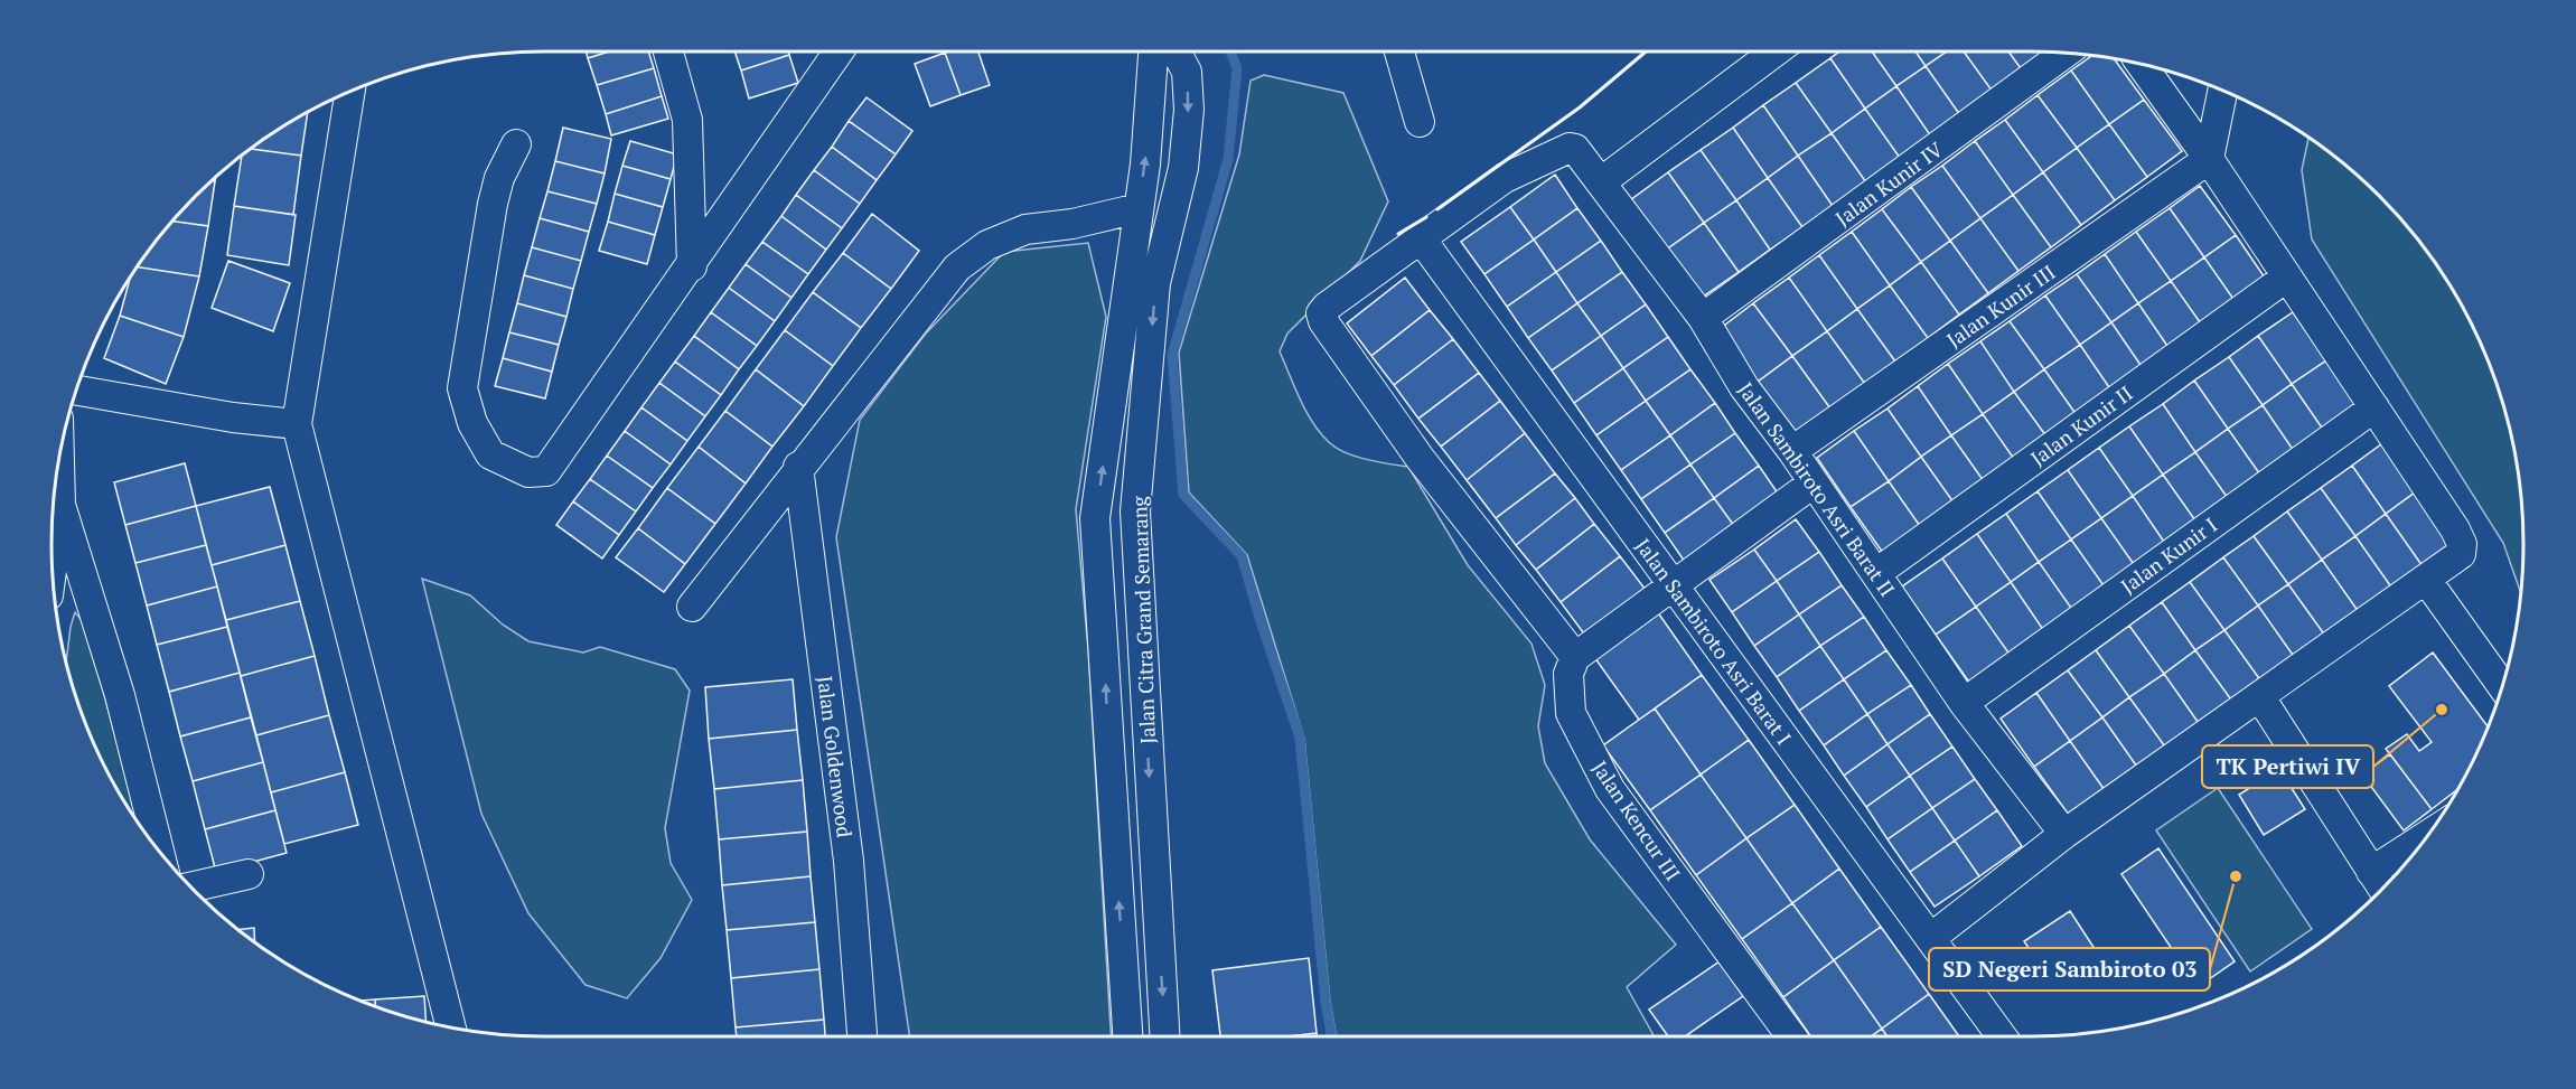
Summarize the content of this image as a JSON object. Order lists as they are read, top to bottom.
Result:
{
  "streets": {
    "street": [
      "Jalan Kunir IV",
      "Jalan Kunir III",
      "Jalan Kunir II",
      "Jalan Sambiroto Asri Barat II",
      "Jalan Kunir I",
      "Jalan Citra Grand Semarang",
      "Jalan Sambiroto Asri Barat I",
      "Jalan Goldenwood",
      "Jalan Kencur III"
    ]
  },
  "crossings": [
    ["Jalan Kunir IV", "Jalan Sambiroto Asri Barat II"],
    ["Jalan Kunir III", "Jalan Sambiroto Asri Barat II"],
    ["Jalan Kunir II", "Jalan Sambiroto Asri Barat II"],
    ["Jalan Sambiroto Asri Barat II", "Jalan Kunir I"],
    ["Jalan Sambiroto Asri Barat II", "Jalan Sambiroto Asri Barat I"]
  ],
  "places": ["TK Pertiwi IV", "SD Negeri Sambiroto 03"]
}
